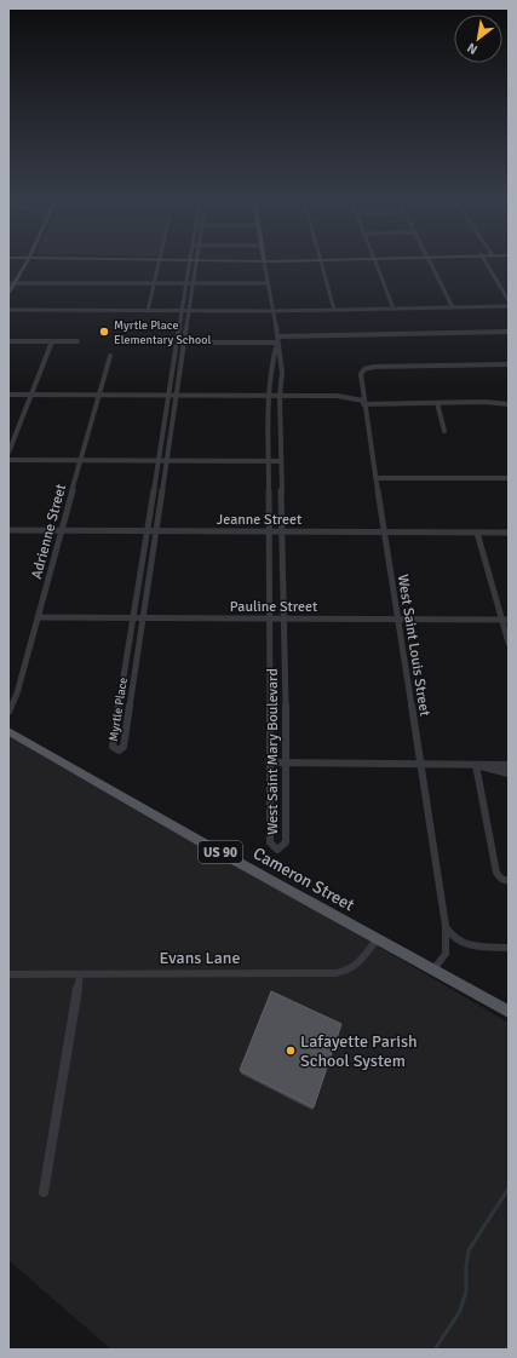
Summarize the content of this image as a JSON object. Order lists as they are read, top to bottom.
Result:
{
  "streets": {
    "main road": ["US 90", "Cameron Street"],
    "street": [
      "Jeanne Street",
      "Adrienne Street",
      "Pauline Street",
      "West Saint Louis Street",
      "Myrtle Place",
      "West Saint Mary Boulevard",
      "Evans Lane"
    ]
  },
  "crossings": [
    ["Jeanne Street", "Adrienne Street"],
    ["Jeanne Street", "West Saint Louis Street"],
    ["Jeanne Street", "Myrtle Place"],
    ["Jeanne Street", "West Saint Mary Boulevard"],
    ["Adrienne Street", "Pauline Street"],
    ["Pauline Street", "West Saint Louis Street"],
    ["Pauline Street", "Myrtle Place"],
    ["Pauline Street", "West Saint Mary Boulevard"],
    ["West Saint Louis Street", "Cameron Street"],
    ["Cameron Street", "Evans Lane"]
  ],
  "places": ["Myrtle Place Elementary School", "Lafayette Parish School System"],
  "north": "bottom left"
}
